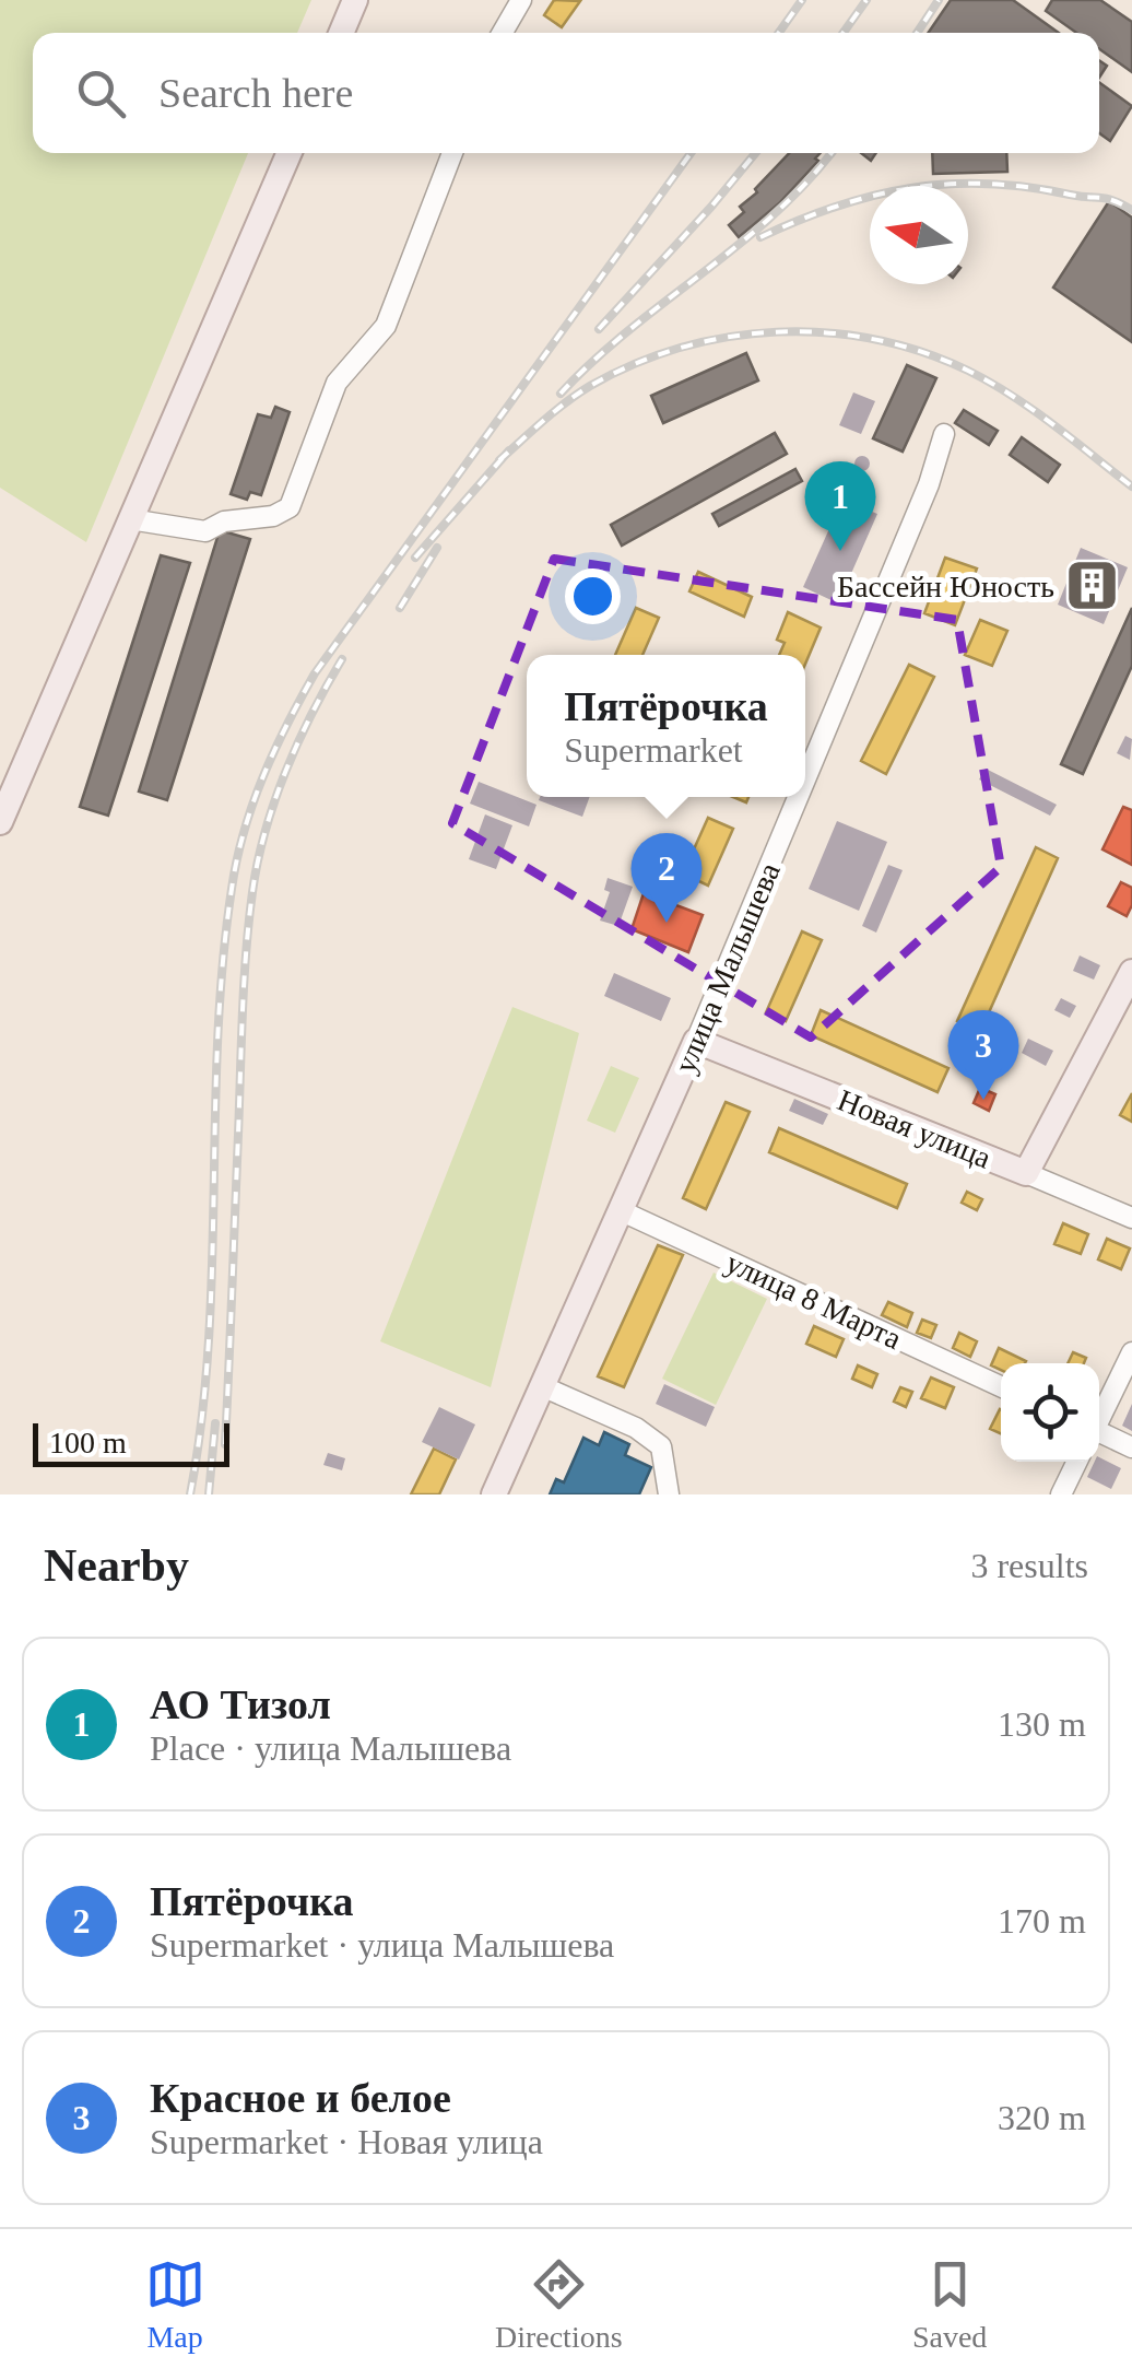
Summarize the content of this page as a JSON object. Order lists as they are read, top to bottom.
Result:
{
  "streets": {
    "main road": ["улица Малышева", "Новая улица"],
    "street": ["улица 8 Марта"]
  },
  "crossings": [
    ["улица Малышева", "Новая улица"],
    ["улица Малышева", "улица 8 Марта"]
  ],
  "places": {
    "building": ["Бассейн Юность"]
  },
  "scale_bar": "100 m",
  "north": "left",
  "page": {
    "search": "Search here",
    "pins": ["1", "2", "3"],
    "popup": ["Пятёрочка", "Supermarket"],
    "scale": "100 m",
    "heading": ["Nearby", "3 results"],
    "list": [
      {
        "mark": "1",
        "name": "АО Тизол",
        "note": "Place · улица Малышева",
        "value": "130 m"
      },
      {
        "mark": "2",
        "name": "Пятёрочка",
        "note": "Supermarket · улица Малышева",
        "value": "170 m"
      },
      {
        "mark": "3",
        "name": "Красное и белое",
        "note": "Supermarket · Новая улица",
        "value": "320 m"
      }
    ],
    "nav": ["Map", "Directions", "Saved"]
  }
}
